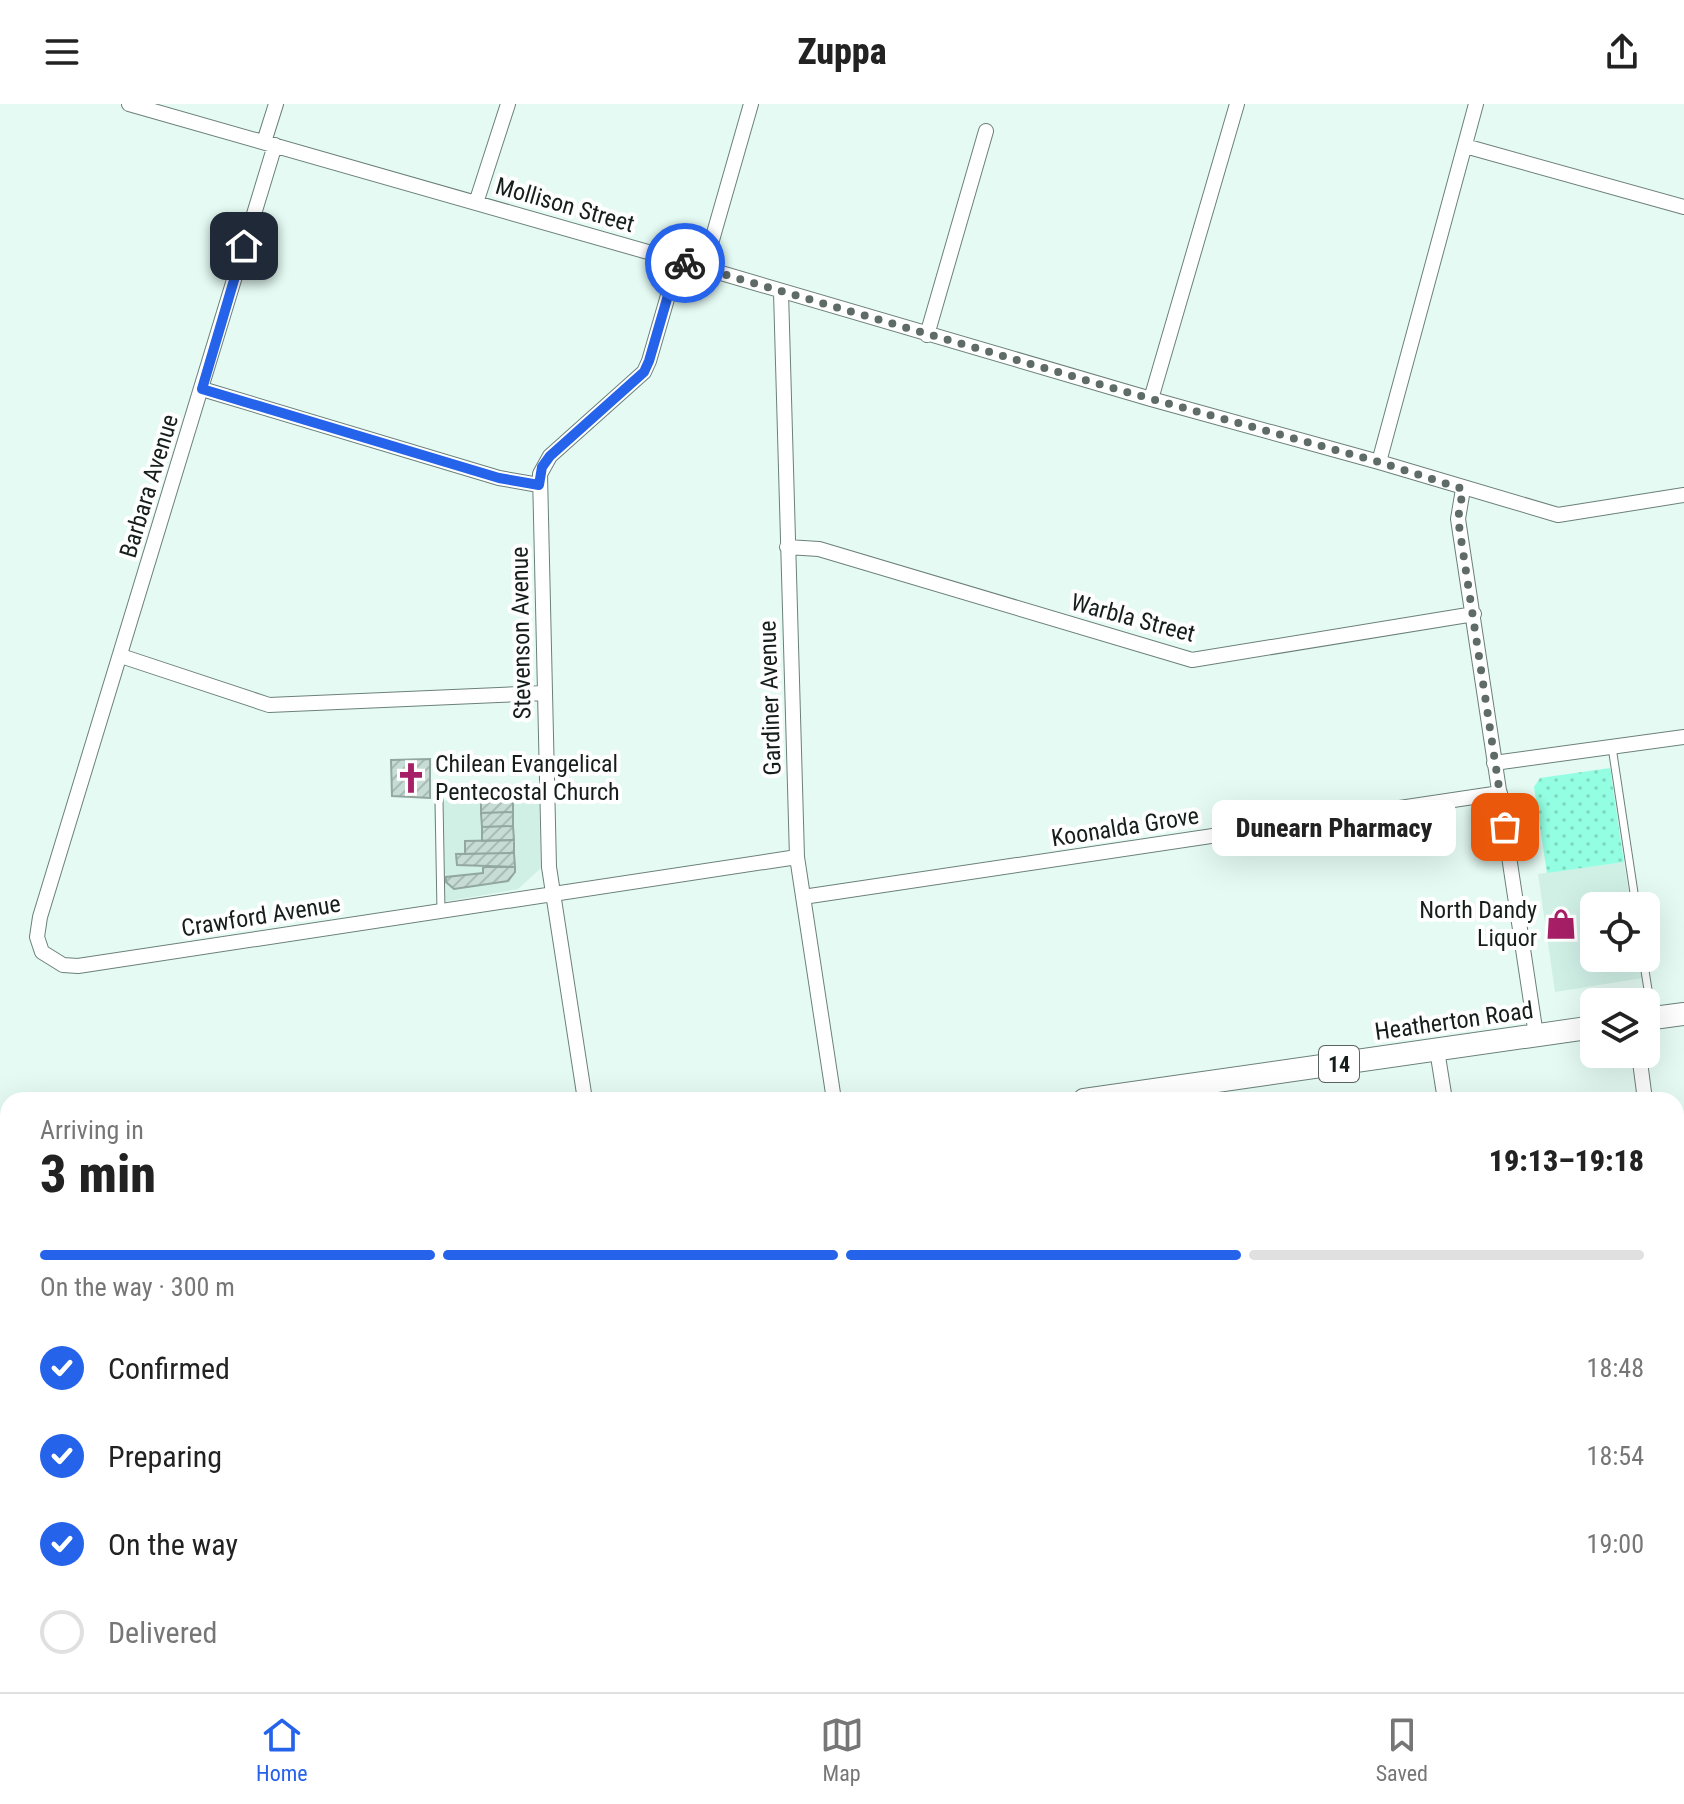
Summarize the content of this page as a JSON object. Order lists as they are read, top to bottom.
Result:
{
  "streets": {
    "main road": ["Heatherton Road", "14"],
    "street": [
      "Mollison Street",
      "Barbara Avenue",
      "Warbla Street",
      "Stevenson Avenue",
      "Gardiner Avenue",
      "Koonalda Grove",
      "Crawford Avenue"
    ]
  },
  "crossings": [
    ["Mollison Street", "Barbara Avenue"],
    ["Mollison Street", "Stevenson Avenue"],
    ["Mollison Street", "Gardiner Avenue"],
    ["Barbara Avenue", "Crawford Avenue"],
    ["Warbla Street", "Gardiner Avenue"],
    ["Stevenson Avenue", "Crawford Avenue"],
    ["Gardiner Avenue", "Koonalda Grove"],
    ["Gardiner Avenue", "Crawford Avenue"]
  ],
  "places": {
    "church": ["Chilean Evangelical Pentecostal Church"],
    "other": ["Dunearn Pharmacy"],
    "shop": ["North Dandy Liquor"]
  },
  "page": {
    "header": "Zuppa",
    "bubble": "Dunearn Pharmacy",
    "heading": ["3 min", "Arriving in", "19:13–19:18"],
    "bar": "On the way · 300 m",
    "list": [
      ["Confirmed", "18:48"],
      ["Preparing", "18:54"],
      ["On the way", "19:00"],
      "Delivered"
    ],
    "tabs": ["Home", "Map", "Saved"]
  }
}
